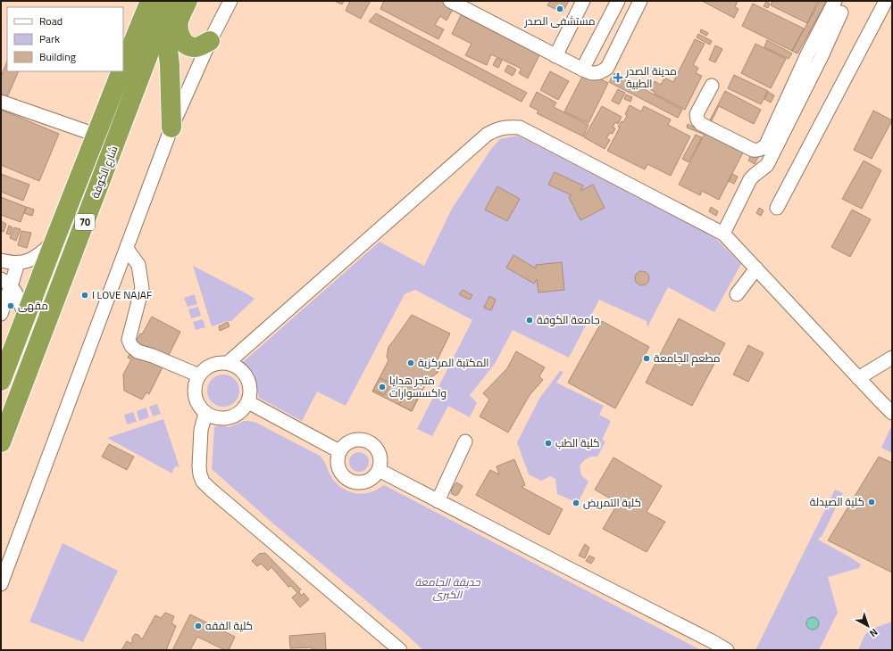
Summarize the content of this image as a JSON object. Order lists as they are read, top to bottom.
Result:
{
  "streets": {
    "highway": ["شارع الكوفة", "70"]
  },
  "parks": ["حديقة الجامعة الكبرى"],
  "places": {
    "other": [
      "مستشفى الصدر",
      "I LOVE NAJAF",
      "مقهى",
      "جامعة الكوفة",
      "مطعم الجامعة",
      "المكتبة المركزية",
      "متجر هدايا واكسسوارات",
      "كلية الطب",
      "كلية الصيدلة",
      "كلية التمريض",
      "كلية الفقه"
    ],
    "health": ["مدينة الصدر الطبية"]
  },
  "legend": ["Road", "Park", "Building"],
  "north": "bottom right"
}
